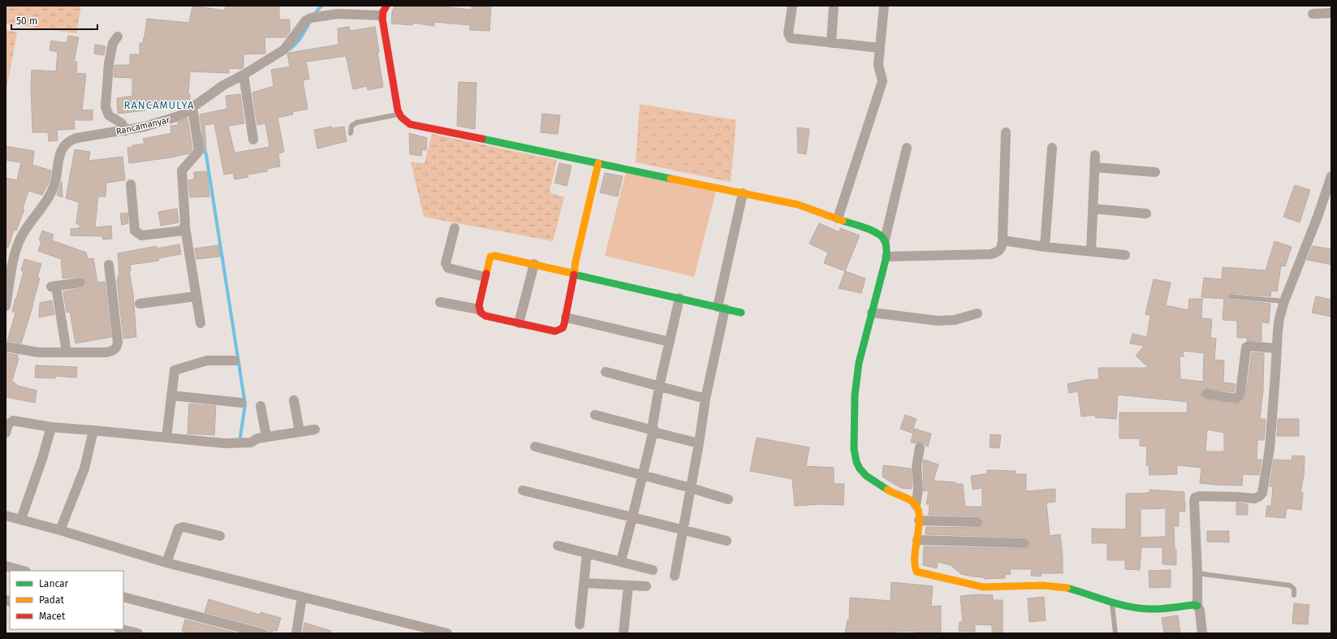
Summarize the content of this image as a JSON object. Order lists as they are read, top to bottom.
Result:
{
  "streets": {
    "street": ["Rancamanyar"]
  },
  "districts": ["RANCAMULYA"],
  "legend": ["Lancar", "Padat", "Macet"],
  "scale_bar": "50 m"
}
